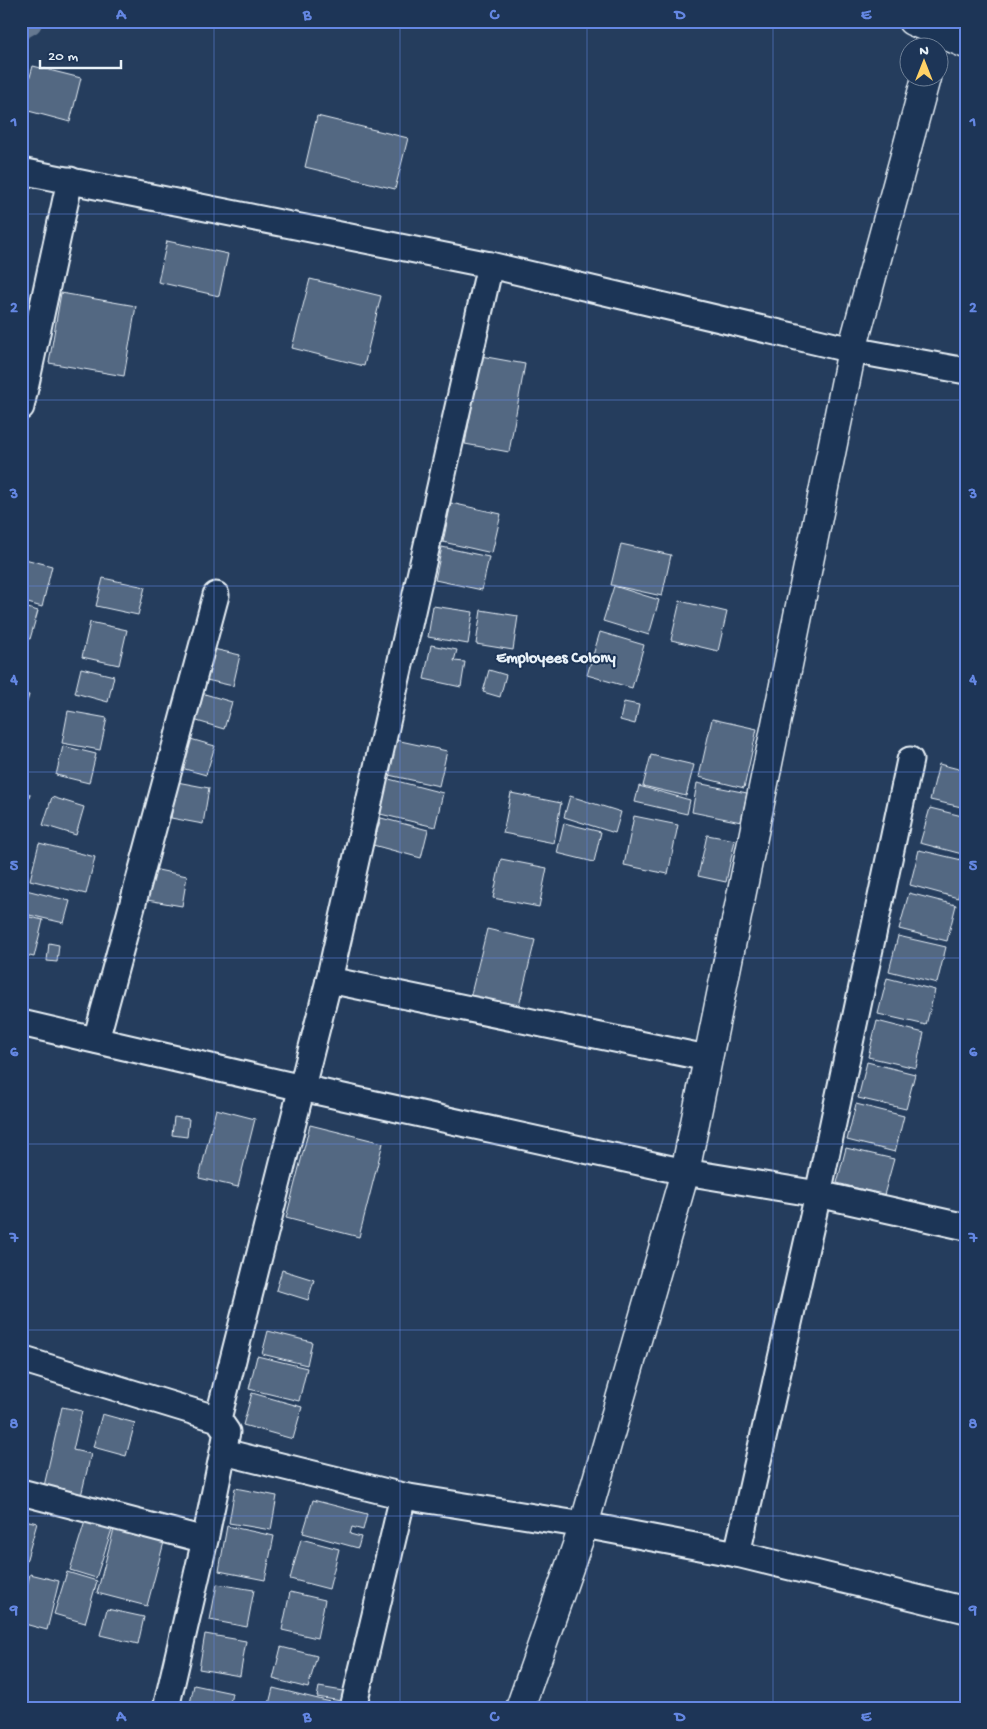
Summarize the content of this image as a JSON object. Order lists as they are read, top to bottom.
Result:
{
  "districts": ["Employees Colony"],
  "scale_bar": "20 m",
  "north": "top",
  "grid": {
    "columns": [
      "A",
      "B",
      "C",
      "D",
      "E"
    ],
    "rows": [
      "1",
      "2",
      "3",
      "4",
      "5",
      "6",
      "7",
      "8",
      "9"
    ]
  }
}
